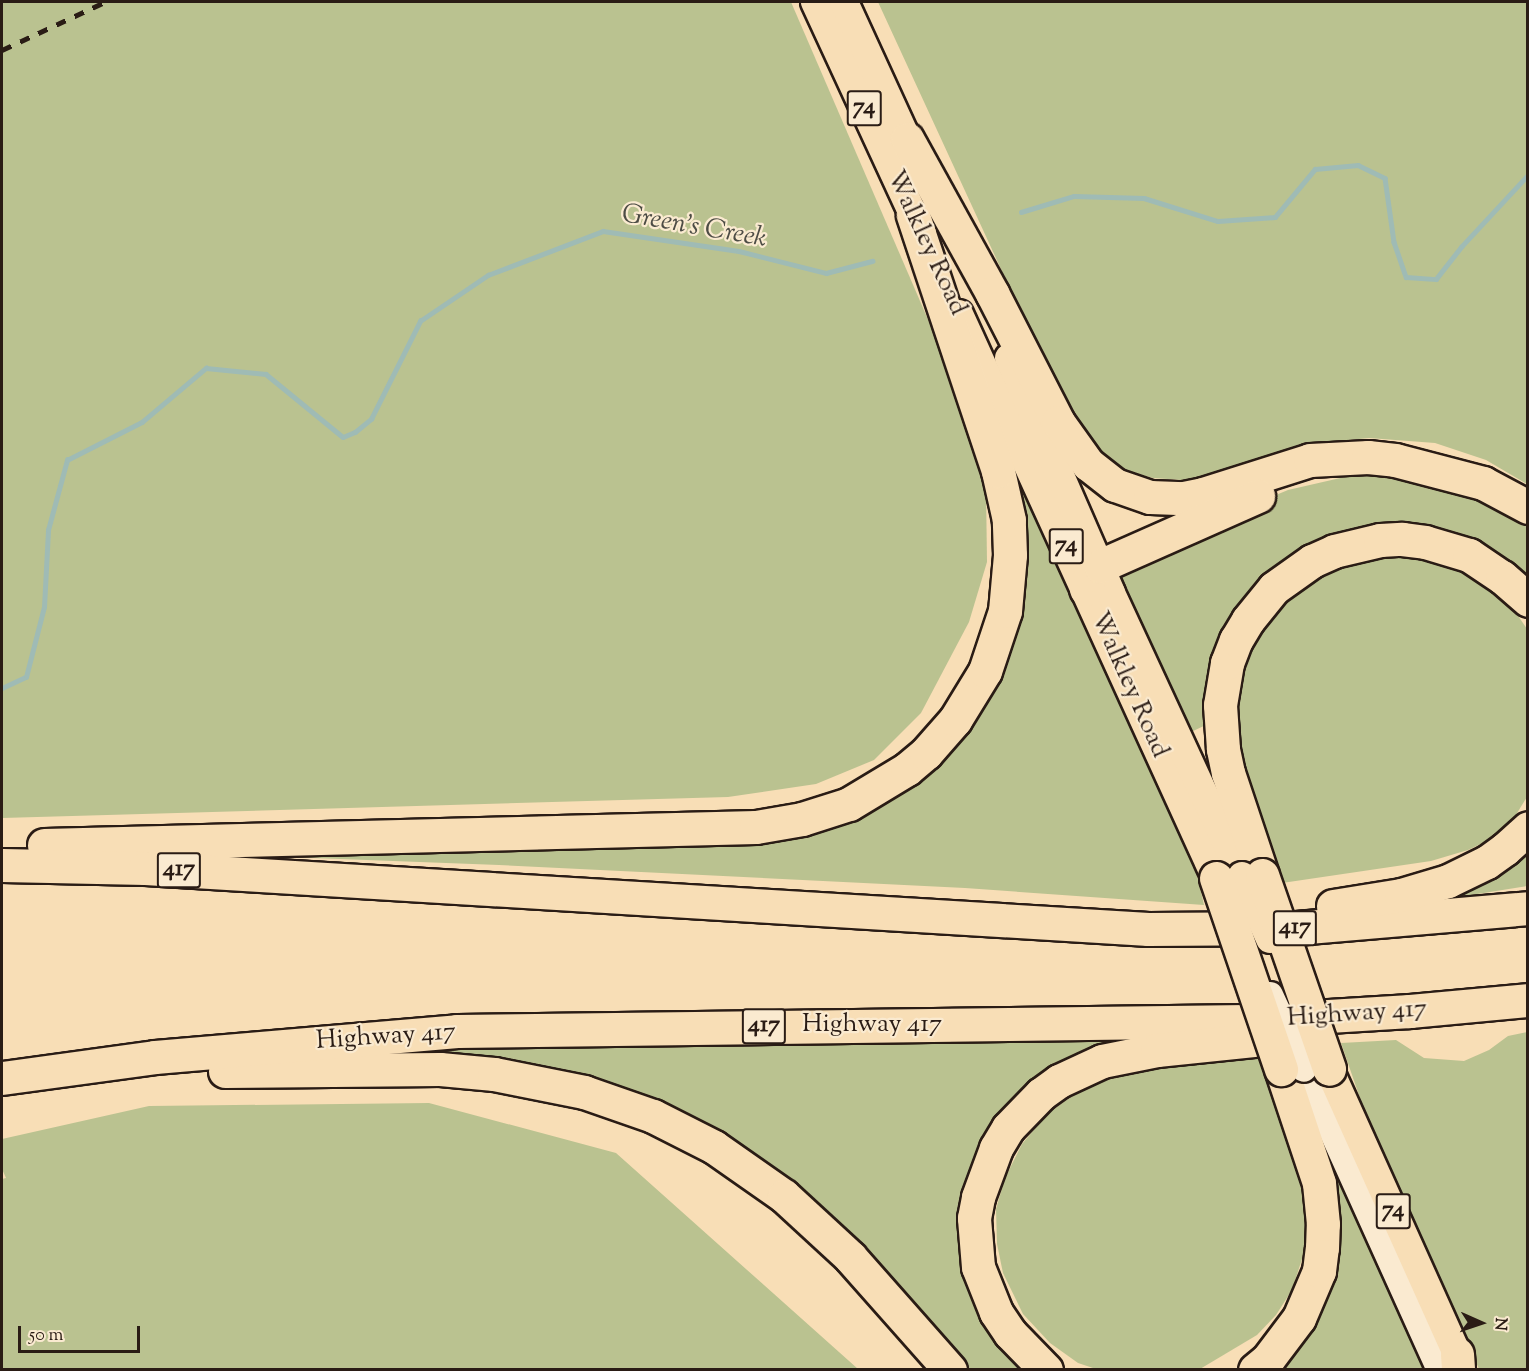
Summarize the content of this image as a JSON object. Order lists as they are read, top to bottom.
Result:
{
  "streets": {
    "highway": ["417", "Highway 417"],
    "main road": ["74", "Walkley Road"]
  },
  "water": ["Green's Creek"],
  "scale_bar": "50 m",
  "north": "right"
}
